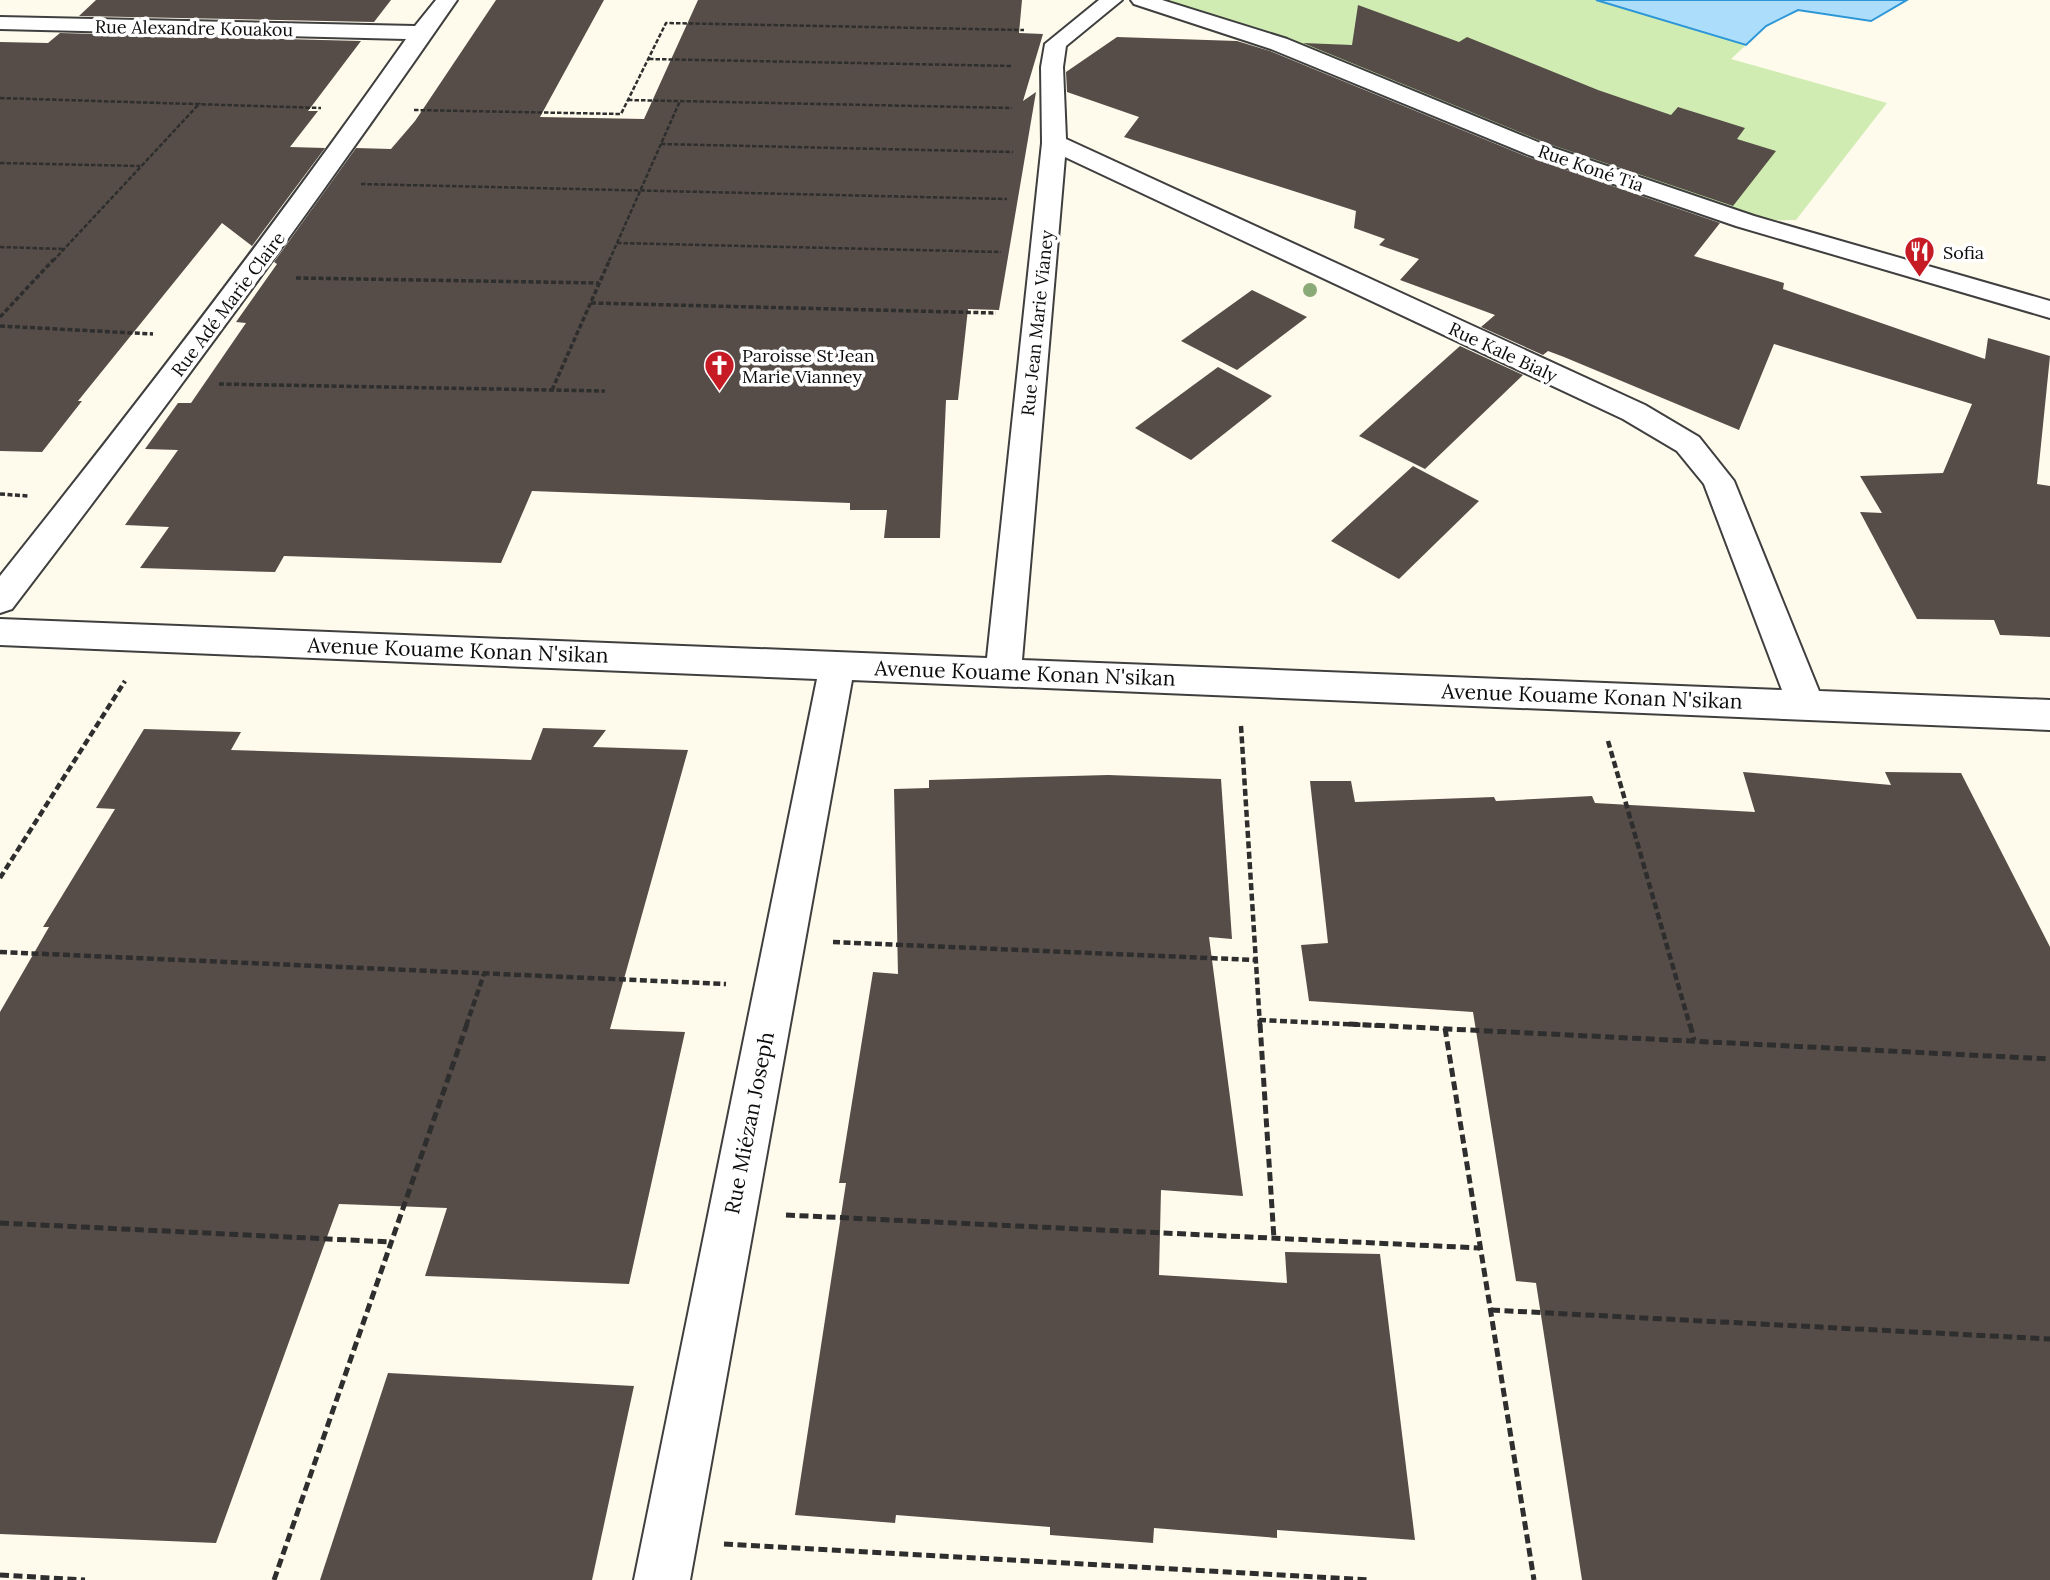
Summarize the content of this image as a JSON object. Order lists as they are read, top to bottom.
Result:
{
  "streets": {
    "street": [
      "Rue Alexandre Kouakou",
      "Rue Koné Tia",
      "Rue Adé Marie Claire",
      "Rue Jean Marie Vianey",
      "Rue Kale Bialy",
      "Avenue Kouame Konan N'sikan",
      "Rue Miézan Joseph"
    ]
  },
  "crossings": [
    ["Rue Alexandre Kouakou", "Rue Adé Marie Claire"],
    ["Rue Jean Marie Vianey", "Rue Kale Bialy"],
    ["Rue Jean Marie Vianey", "Avenue Kouame Konan N'sikan"],
    ["Rue Kale Bialy", "Avenue Kouame Konan N'sikan"],
    ["Avenue Kouame Konan N'sikan", "Rue Miézan Joseph"]
  ],
  "places": {
    "restaurant": ["Sofia"],
    "church": ["Paroisse St Jean Marie Vianney"]
  }
}
